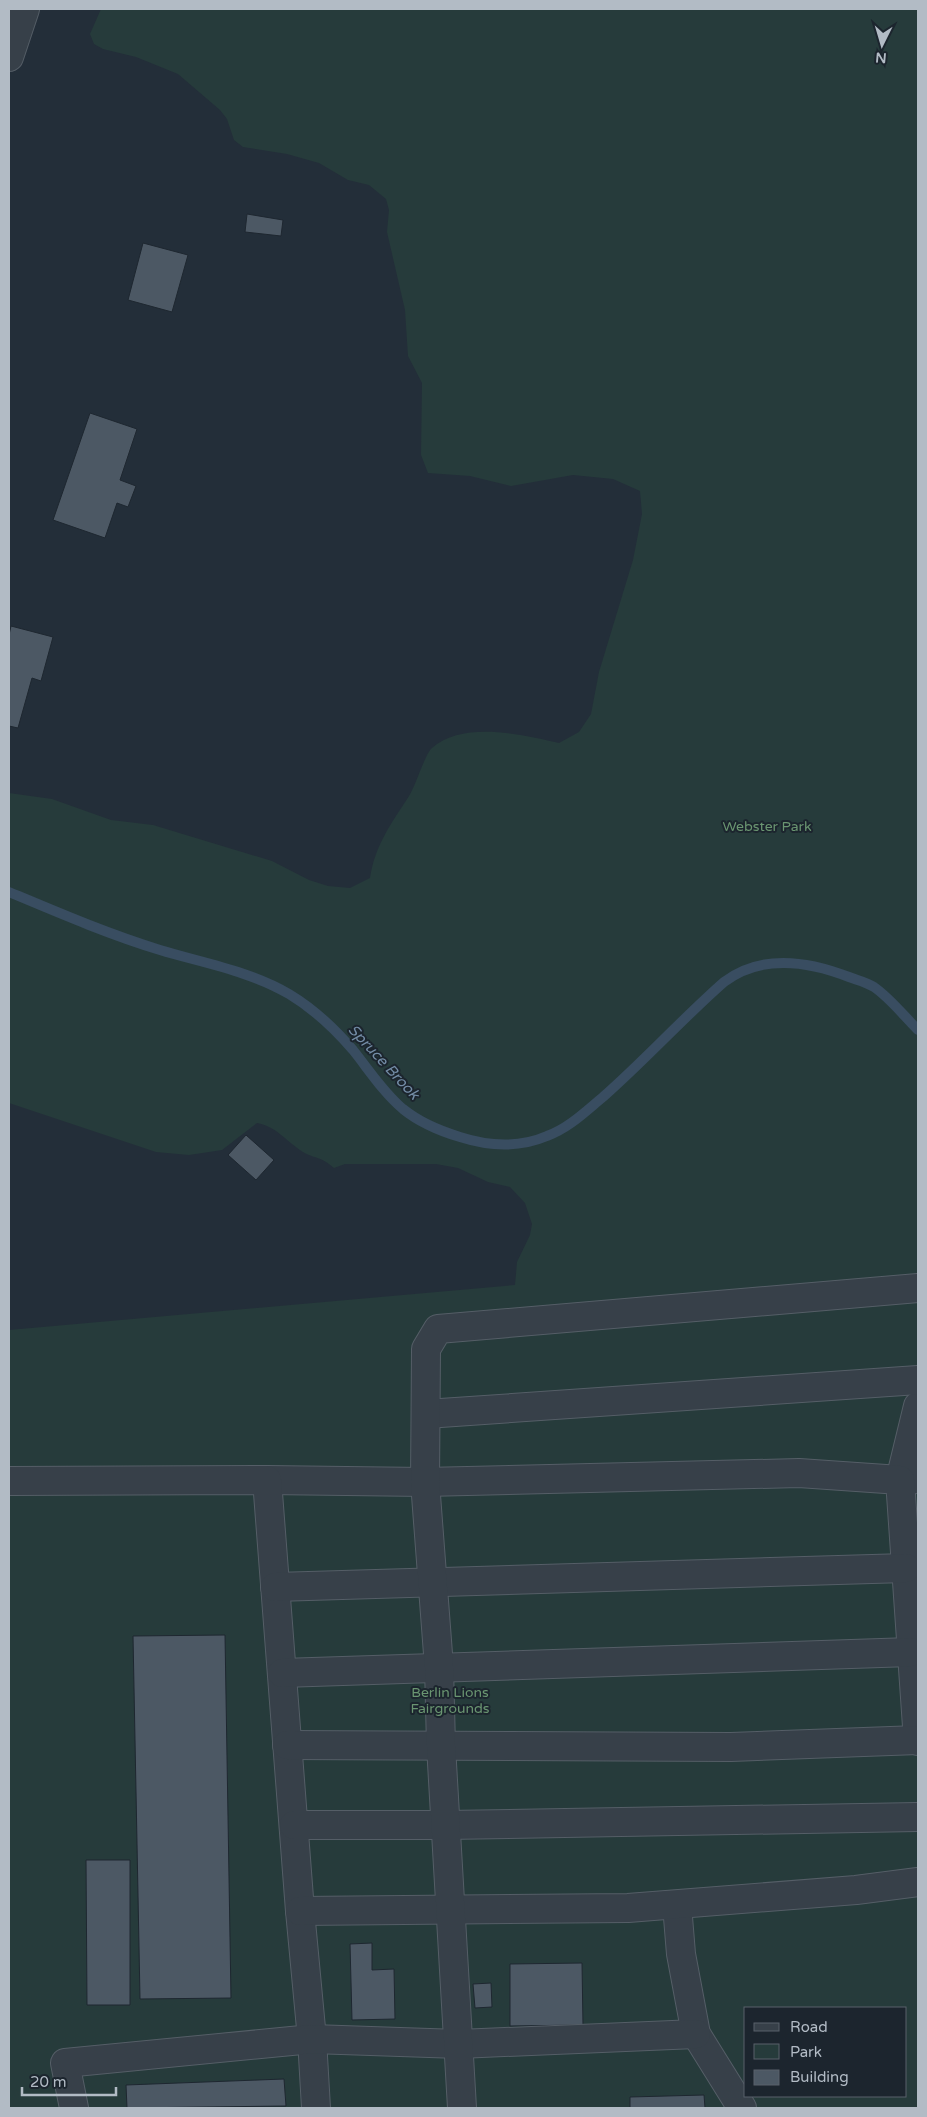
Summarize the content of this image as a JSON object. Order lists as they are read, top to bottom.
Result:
{
  "water": ["Spruce Brook"],
  "parks": ["Webster Park", "Berlin Lions Fairgrounds"],
  "legend": ["Road", "Park", "Building"],
  "scale_bar": "20 m",
  "north": "bottom"
}
